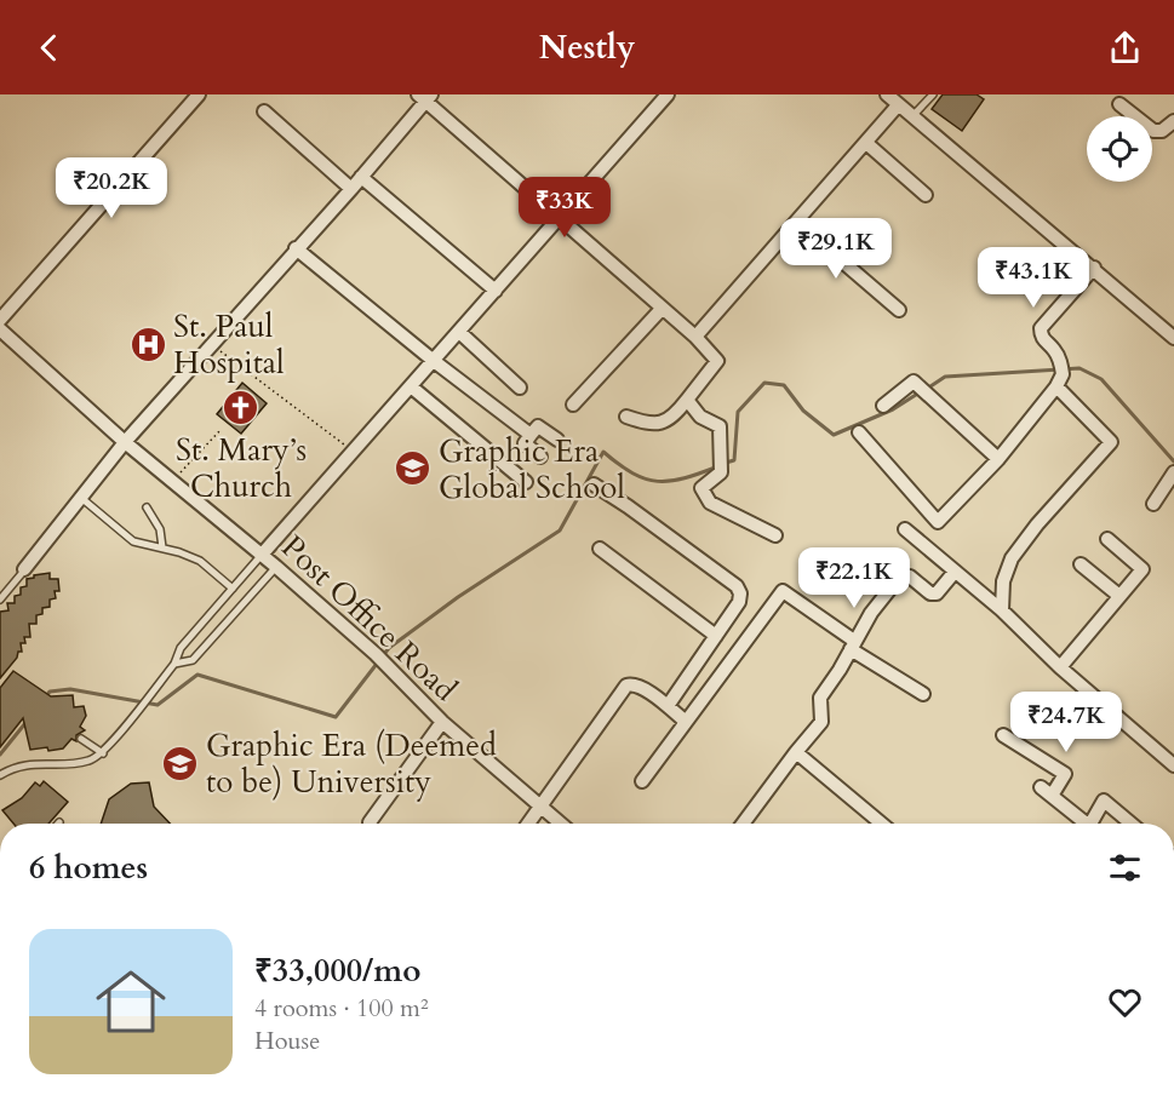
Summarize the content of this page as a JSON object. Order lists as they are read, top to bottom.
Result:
{
  "streets": {
    "street": ["Post Office Road"]
  },
  "places": {
    "hospital": ["St. Paul Hospital"],
    "church": ["St. Mary’s Church"],
    "school or university": ["Graphic Era Global School", "Graphic Era (Deemed to be) University"]
  },
  "page": {
    "header": "Nestly",
    "price": [
      "₹20.2K",
      "₹33K",
      "₹29.1K",
      "₹43.1K",
      "₹22.1K",
      "₹24.7K"
    ],
    "heading": "6 homes",
    "list": [
      {
        "name": "₹33,000/mo",
        "note": "4 rooms · 100 m² · House"
      }
    ]
  }
}
